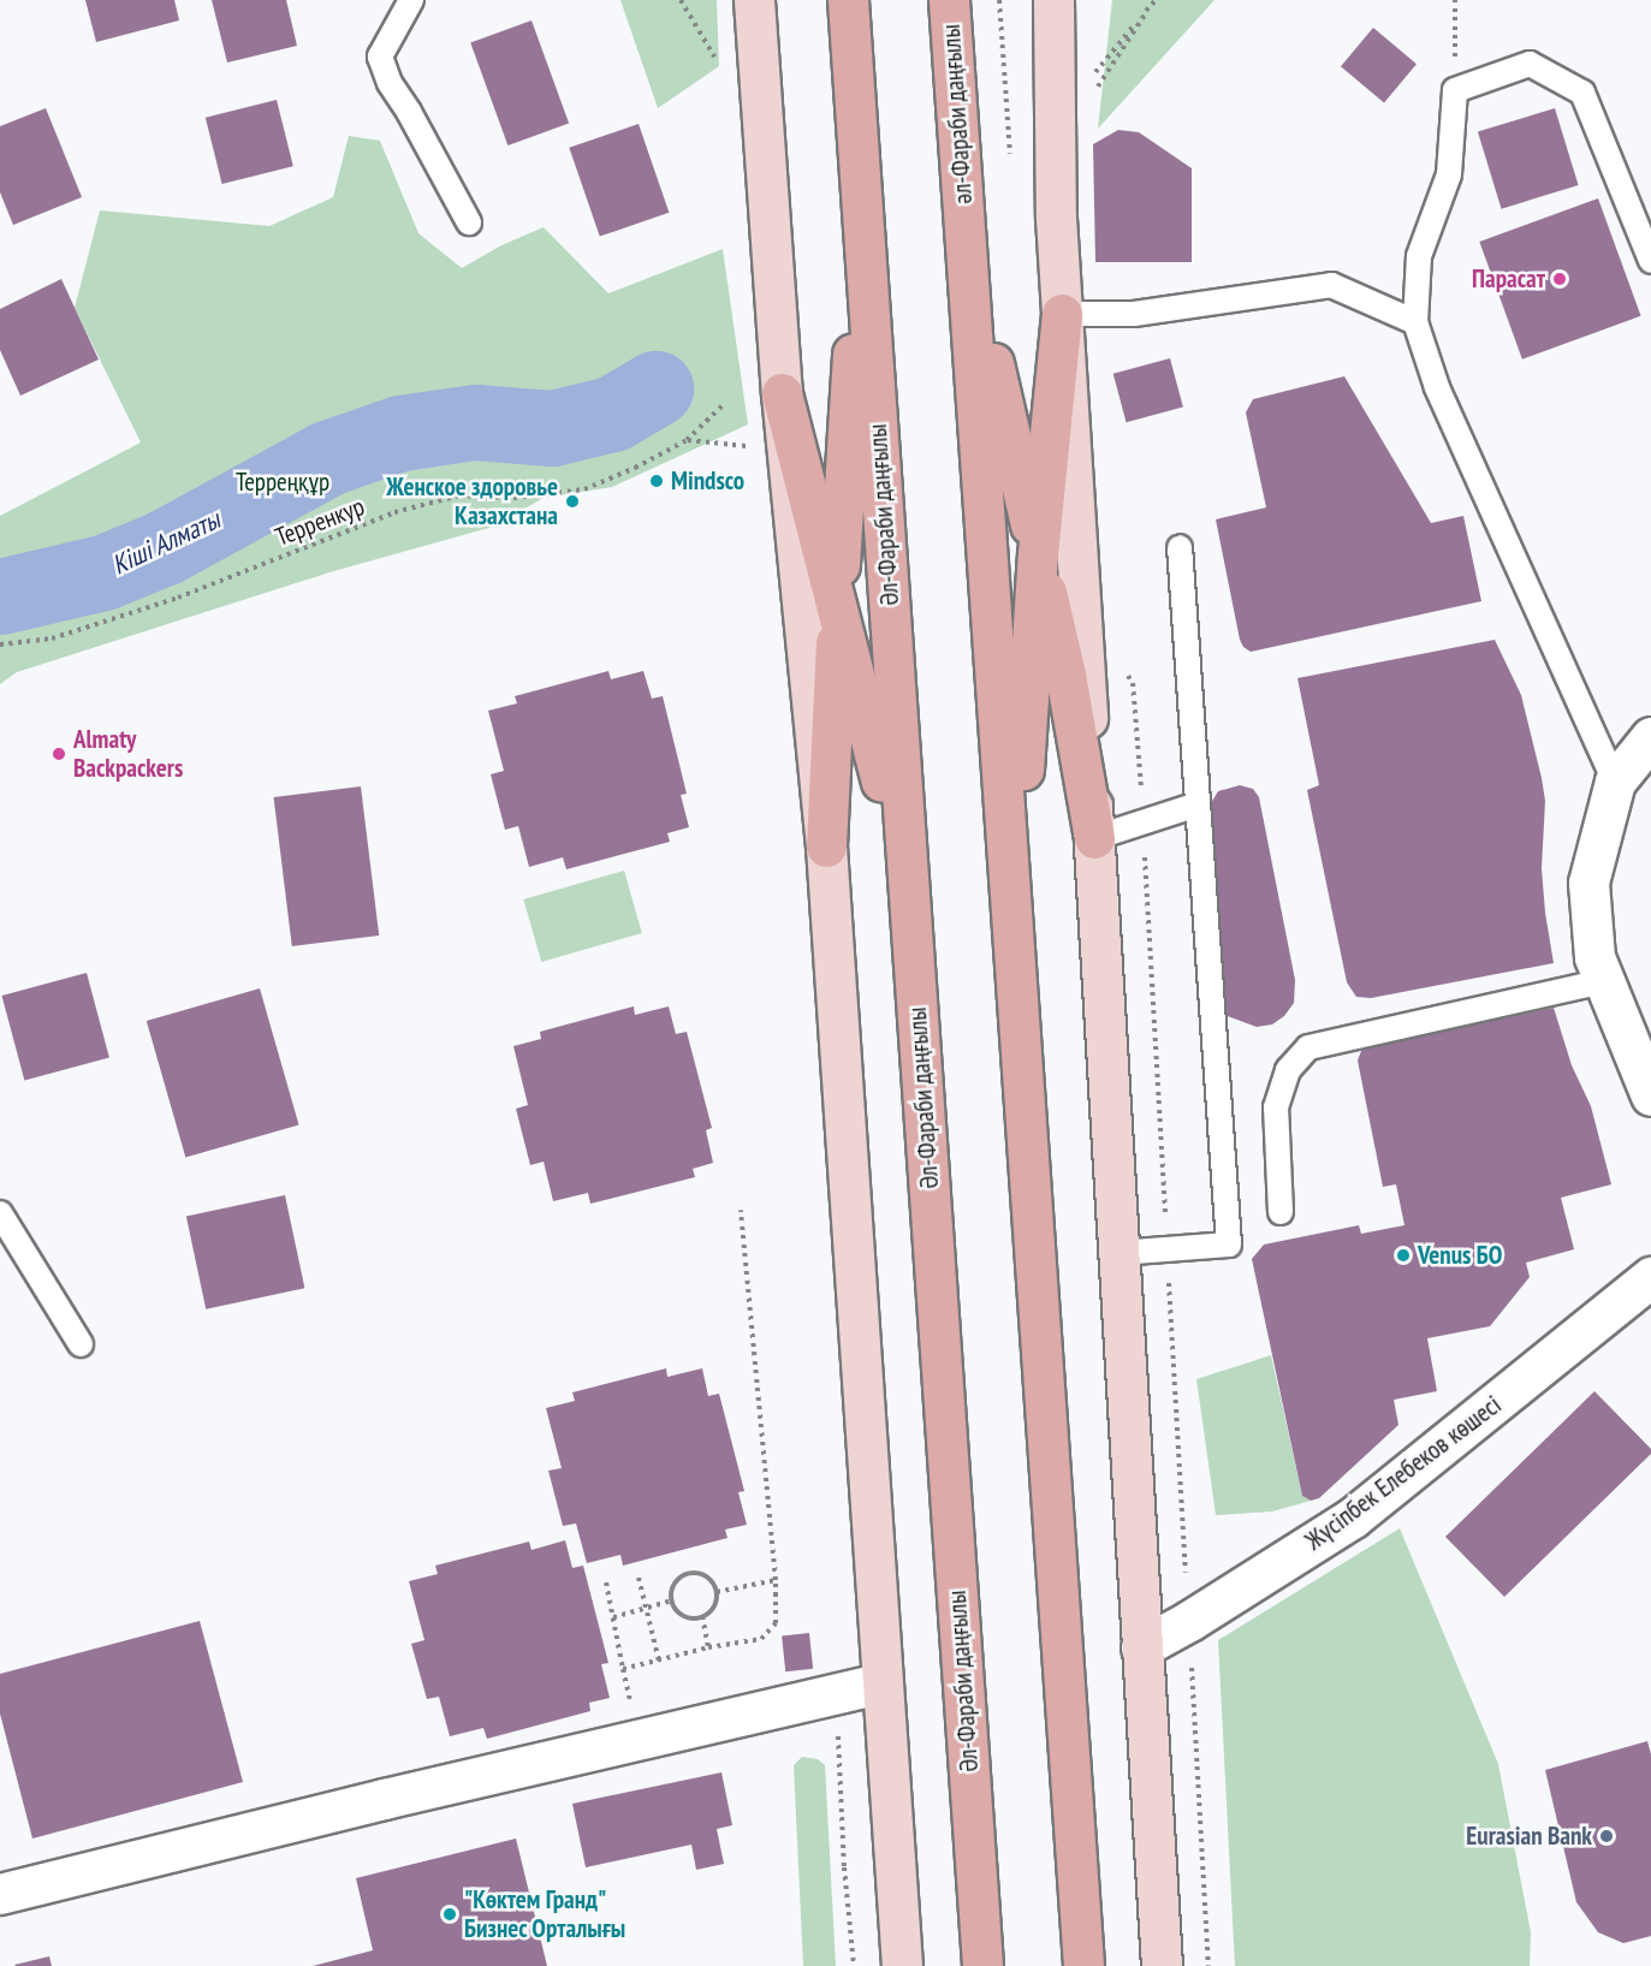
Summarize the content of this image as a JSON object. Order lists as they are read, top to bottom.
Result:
{
  "streets": {
    "main road": ["әл-Фараби даңғылы", "Әл-Фараби даңғылы"],
    "street": ["Жүсіпбек Елебеков көшесі"],
    "path": ["Терренкур"]
  },
  "water": ["Кіші Алматы"],
  "parks": ["Терреңқұр"],
  "places": [
    "Парасат",
    "Mindsco",
    "Женское здоровье Казахстана",
    "Almaty Backpackers",
    "Venus БО",
    "Eurasian Bank",
    "\"Көктем Гранд\" Бизнес Орталығы"
  ]
}
